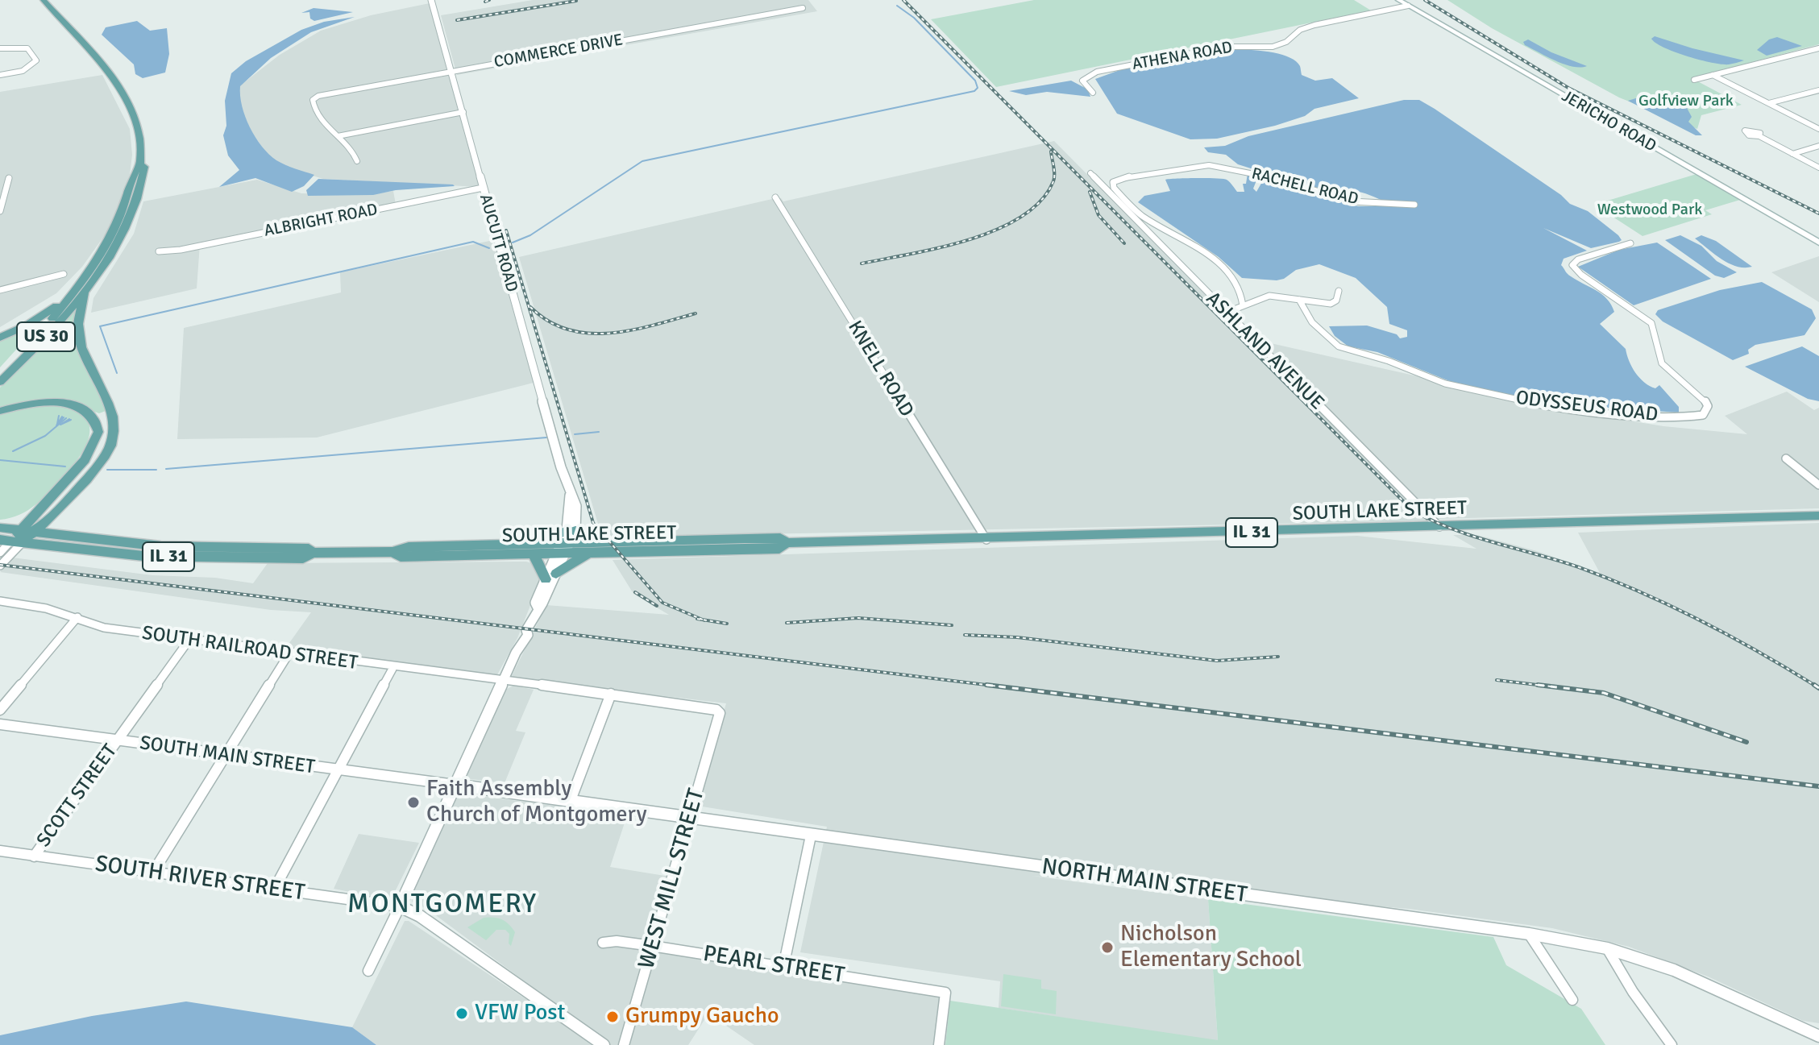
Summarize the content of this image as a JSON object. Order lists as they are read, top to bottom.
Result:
{
  "streets": {
    "main road": [
      "JERICHO ROAD",
      "US 30",
      "SOUTH LAKE STREET",
      "IL 31"
    ],
    "street": [
      "COMMERCE DRIVE",
      "ATHENA ROAD",
      "RACHELL ROAD",
      "ALBRIGHT ROAD",
      "AUCUTT ROAD",
      "ASHLAND AVENUE",
      "KNELL ROAD",
      "ODYSSEUS ROAD",
      "SOUTH RAILROAD STREET",
      "SOUTH MAIN STREET",
      "SCOTT STREET",
      "SOUTH RIVER STREET",
      "WEST MILL STREET",
      "NORTH MAIN STREET",
      "PEARL STREET"
    ]
  },
  "crossings": [
    ["COMMERCE DRIVE", "AUCUTT ROAD"],
    ["ATHENA ROAD", "JERICHO ROAD"],
    ["ALBRIGHT ROAD", "AUCUTT ROAD"],
    ["AUCUTT ROAD", "SOUTH LAKE STREET"],
    ["ASHLAND AVENUE", "SOUTH LAKE STREET"],
    ["KNELL ROAD", "SOUTH LAKE STREET"],
    ["SOUTH RAILROAD STREET", "SCOTT STREET"],
    ["SOUTH RAILROAD STREET", "WEST MILL STREET"],
    ["SOUTH MAIN STREET", "SCOTT STREET"],
    ["SOUTH MAIN STREET", "NORTH MAIN STREET"],
    ["SCOTT STREET", "SOUTH RIVER STREET"],
    ["WEST MILL STREET", "NORTH MAIN STREET"],
    ["WEST MILL STREET", "PEARL STREET"]
  ],
  "districts": ["MONTGOMERY"],
  "parks": ["Golfview Park", "Westwood Park"],
  "places": [
    "Faith Assembly Church of Montgomery",
    "Nicholson Elementary School",
    "VFW Post",
    "Grumpy Gaucho"
  ]
}
